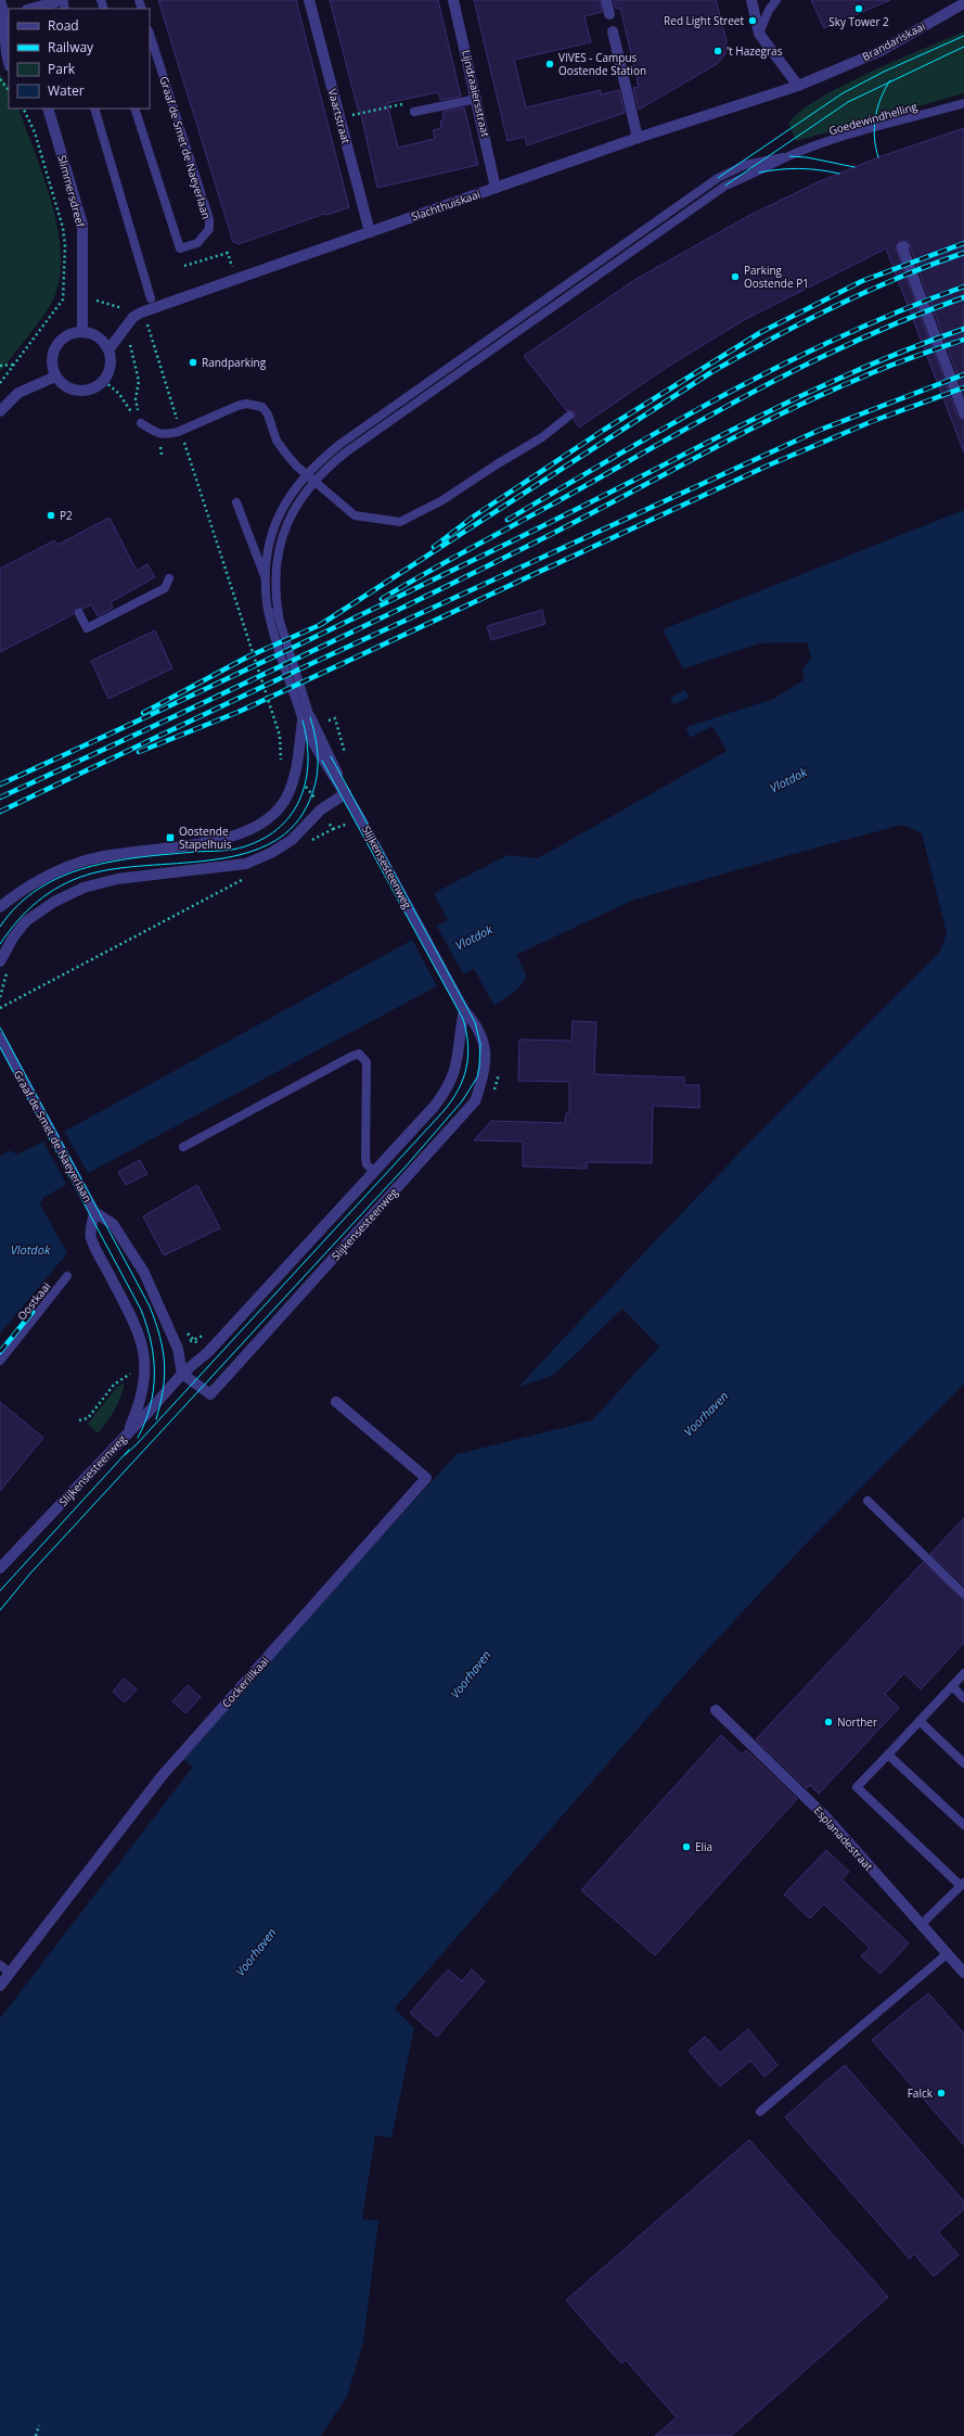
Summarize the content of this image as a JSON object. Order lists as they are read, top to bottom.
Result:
{
  "streets": {
    "street": [
      "Brandariskaai",
      "Lijndraaiersstraat",
      "Vaartstraat",
      "Graaf de Smet de Naeyerlaan",
      "Slimmersdreef",
      "Slachthuiskaai",
      "Slijkensesteenweg",
      "Cockerillkaai",
      "Esplanadestraat"
    ],
    "lane": ["Goedewindhelling", "Oostkaai"]
  },
  "crossings": [
    ["Brandariskaai", "Slachthuiskaai"],
    ["Lijndraaiersstraat", "Slachthuiskaai"],
    ["Vaartstraat", "Slachthuiskaai"],
    ["Graaf de Smet de Naeyerlaan", "Slijkensesteenweg"]
  ],
  "water": ["Vlotdok", "Voorhaven"],
  "places": {
    "other": [
      "Sky Tower 2",
      "Red Light Street",
      "'t Hazegras",
      "VIVES - Campus Oostende Station",
      "Parking Oostende P1",
      "Randparking",
      "P2",
      "Norther",
      "Elia",
      "Falck"
    ],
    "transit": ["Oostende Stapelhuis"]
  },
  "legend": [
    "Road",
    "Railway",
    "Park",
    "Water"
  ]
}
